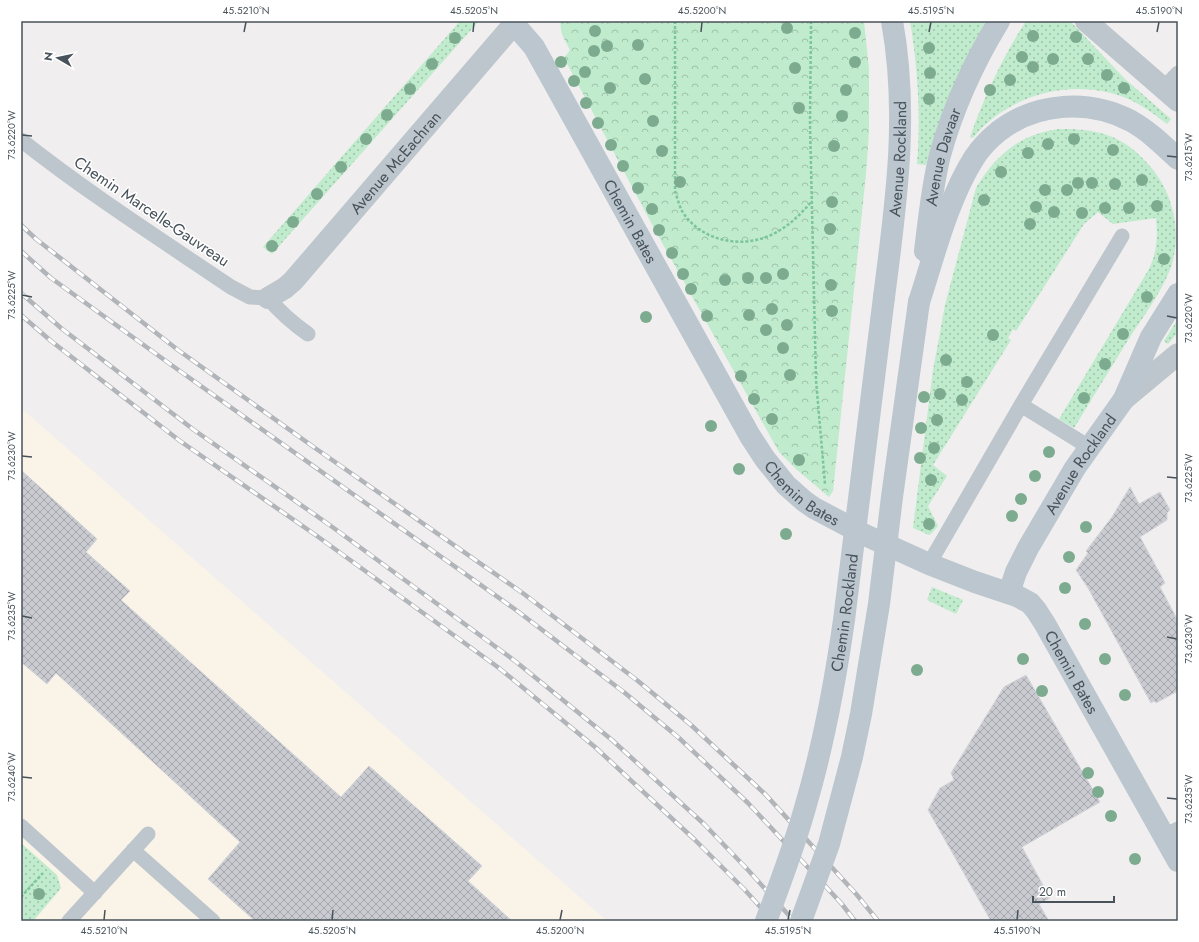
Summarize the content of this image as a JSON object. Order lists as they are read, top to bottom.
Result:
{
  "streets": {
    "street": [
      "Avenue Davaar",
      "Avenue Rockland",
      "Avenue McEachran",
      "Chemin Bates",
      "Chemin Rockland"
    ],
    "lane": ["Chemin Marcelle-Gauvreau"]
  },
  "crossings": [
    ["Avenue Davaar", "Chemin Rockland"],
    ["Avenue Rockland", "Chemin Bates"],
    ["Avenue Rockland", "Chemin Rockland"],
    ["Avenue McEachran", "Chemin Marcelle-Gauvreau"],
    ["Avenue McEachran", "Chemin Bates"]
  ],
  "scale_bar": "20 m",
  "north": "left",
  "coordinates": [
    "45.5210°N",
    "45.5205°N",
    "45.5200°N",
    "45.5195°N",
    "45.5190°N",
    "73.6220°W",
    "73.6215°W",
    "73.6225°W",
    "73.6230°W",
    "73.6235°W",
    "73.6240°W"
  ]
}
